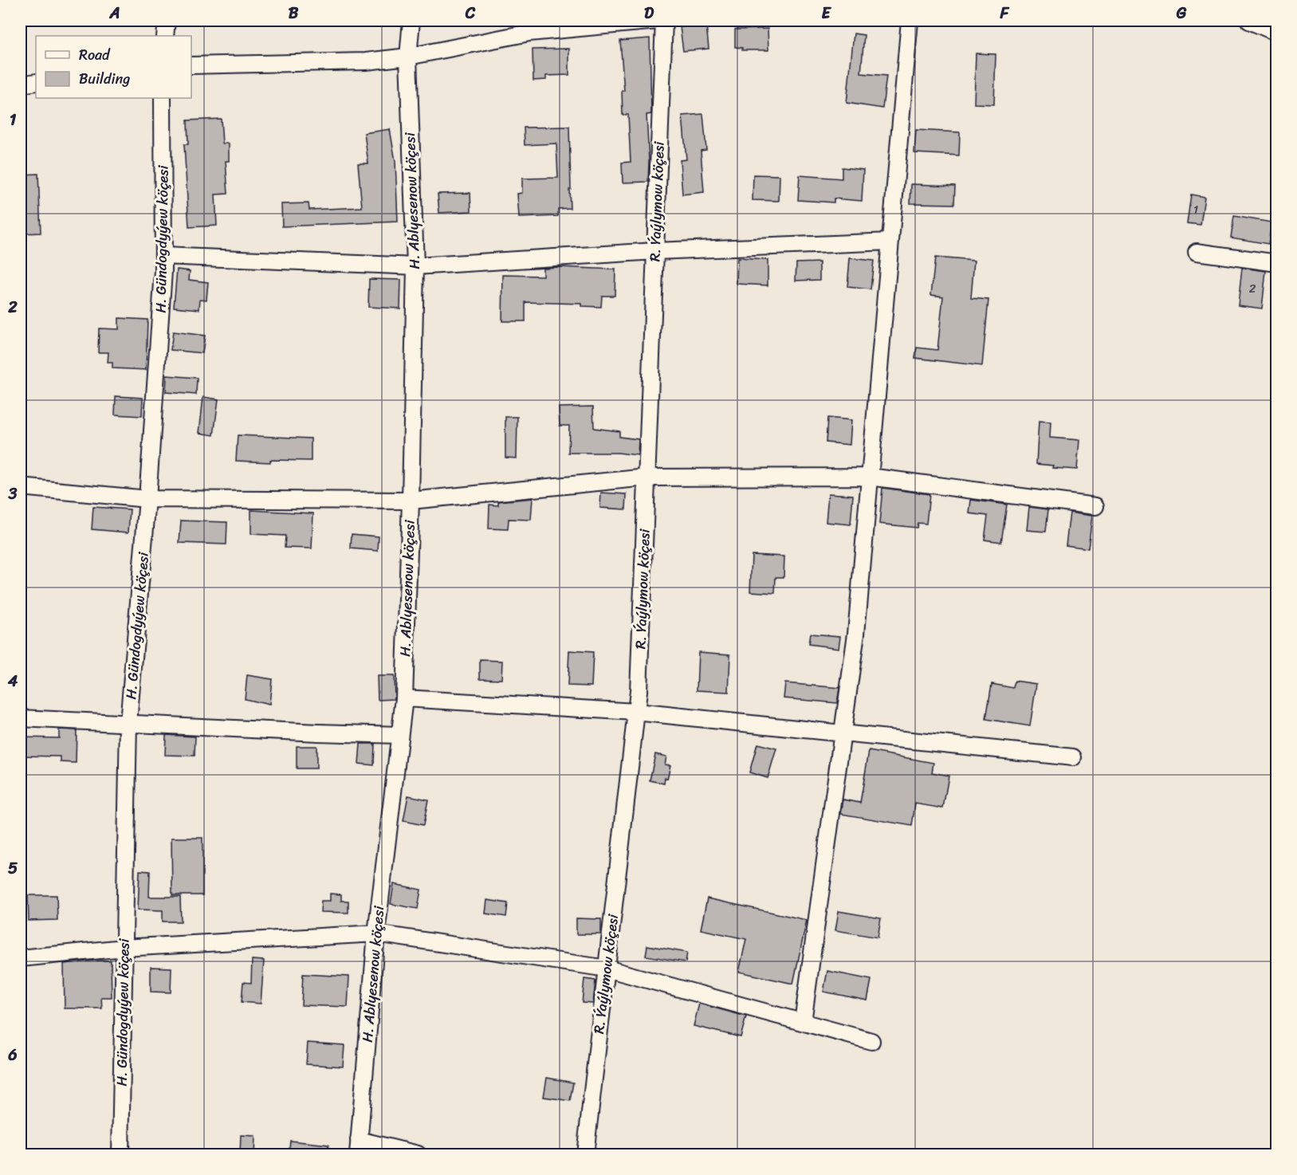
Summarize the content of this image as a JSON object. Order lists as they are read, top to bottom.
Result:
{
  "streets": {
    "street": ["H. Ablyesenow köçesi", "R. Ýaýlymow köçesi", "H. Gündogdyýew köçesi"]
  },
  "house_numbers": ["1", "2"],
  "legend": ["Road", "Building"],
  "grid": {
    "columns": [
      "A",
      "B",
      "C",
      "D",
      "E",
      "F",
      "G"
    ],
    "rows": [
      "1",
      "2",
      "3",
      "4",
      "5",
      "6"
    ]
  }
}
